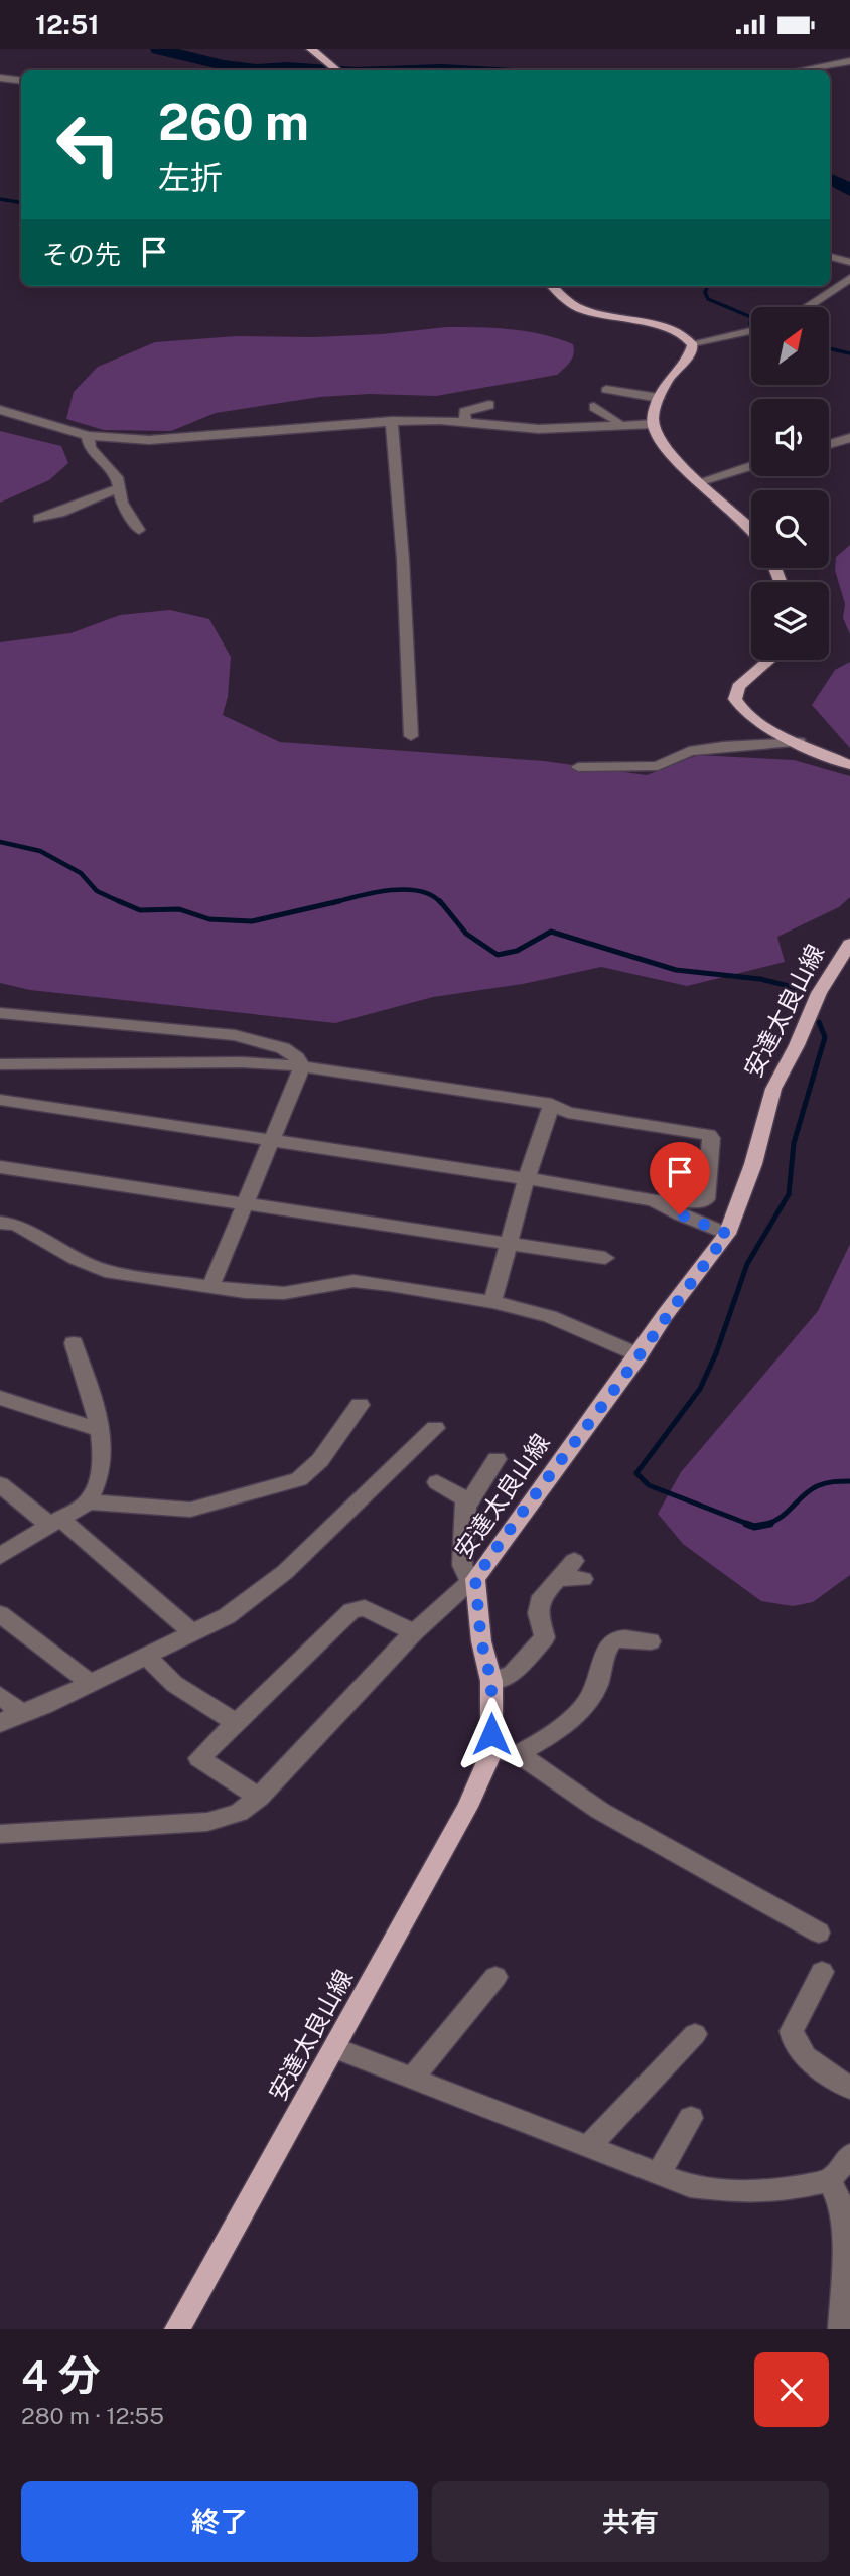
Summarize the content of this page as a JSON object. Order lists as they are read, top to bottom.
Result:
{
  "streets": {
    "main road": ["安達太良山線"]
  },
  "north": "top right",
  "page": {
    "status": "12:51",
    "turn": ["260 m", "左折"],
    "then": "その先",
    "heading": ["4 分", "280 m · 12:55"],
    "buttons": ["終了", "共有"]
  }
}
